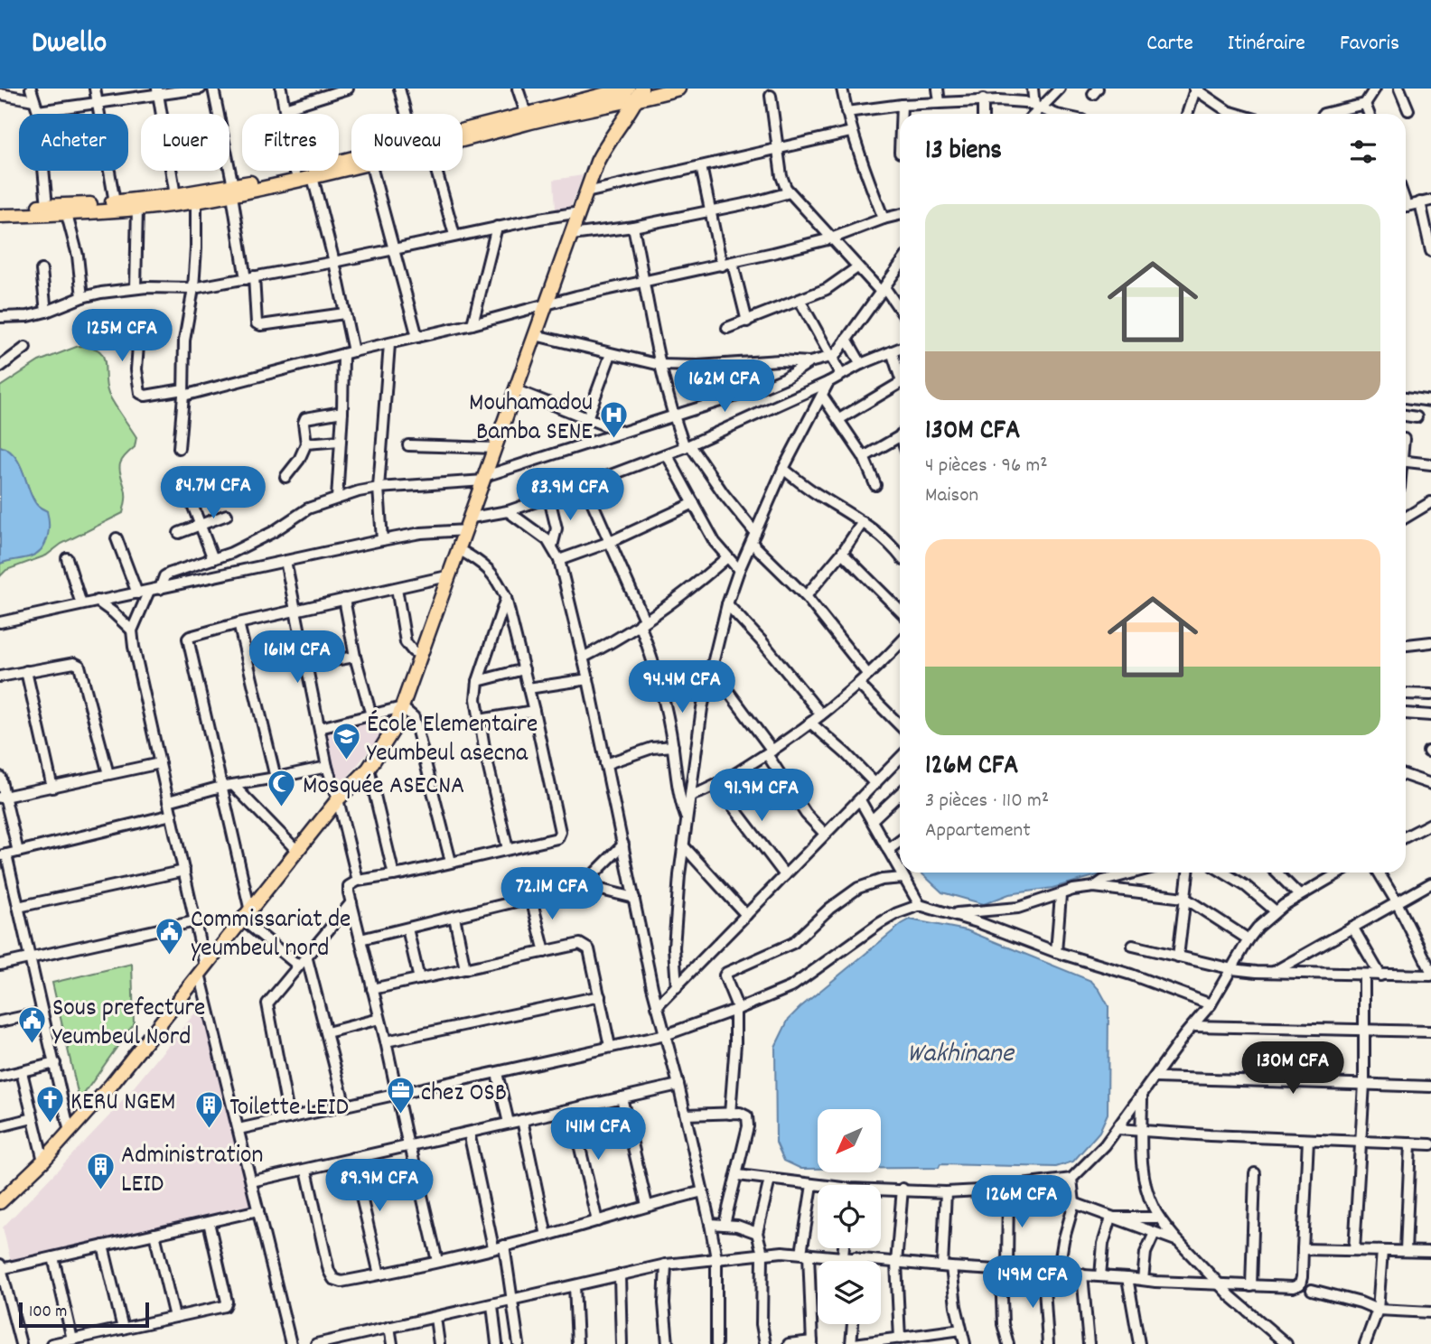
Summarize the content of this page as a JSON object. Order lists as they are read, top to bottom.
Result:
{
  "water": ["Wakhinane"],
  "places": {
    "hospital": ["Mouhamadou Bamba SENE"],
    "school or university": ["École Elementaire Yeumbeul asecna"],
    "mosque": ["Mosquée ASECNA"],
    "public building": ["Commissariat de yeumbeul nord", "Sous prefecture Yeumbeul Nord"],
    "office": ["chez OSB"],
    "church": ["KERU NGEM"],
    "building": ["Toilette LEID", "Administration LEID"]
  },
  "scale_bar": "100 m",
  "north": "bottom left",
  "page": {
    "header": "Dwello",
    "nav": ["Carte", "Itinéraire", "Favoris"],
    "chip": [
      "Acheter",
      "Louer",
      "Filtres",
      "Nouveau"
    ],
    "heading": "13 biens",
    "list": [
      {
        "name": "130M CFA",
        "note": "4 pièces · 96 m² · Maison"
      },
      {
        "name": "126M CFA",
        "note": "3 pièces · 110 m² · Appartement"
      }
    ],
    "price": [
      "125M CFA",
      "162M CFA",
      "84.7M CFA",
      "83.9M CFA",
      "161M CFA",
      "94.4M CFA",
      "91.9M CFA",
      "72.1M CFA",
      "130M CFA",
      "141M CFA",
      "89.9M CFA",
      "126M CFA",
      "149M CFA"
    ],
    "scale": "100 m"
  }
}
